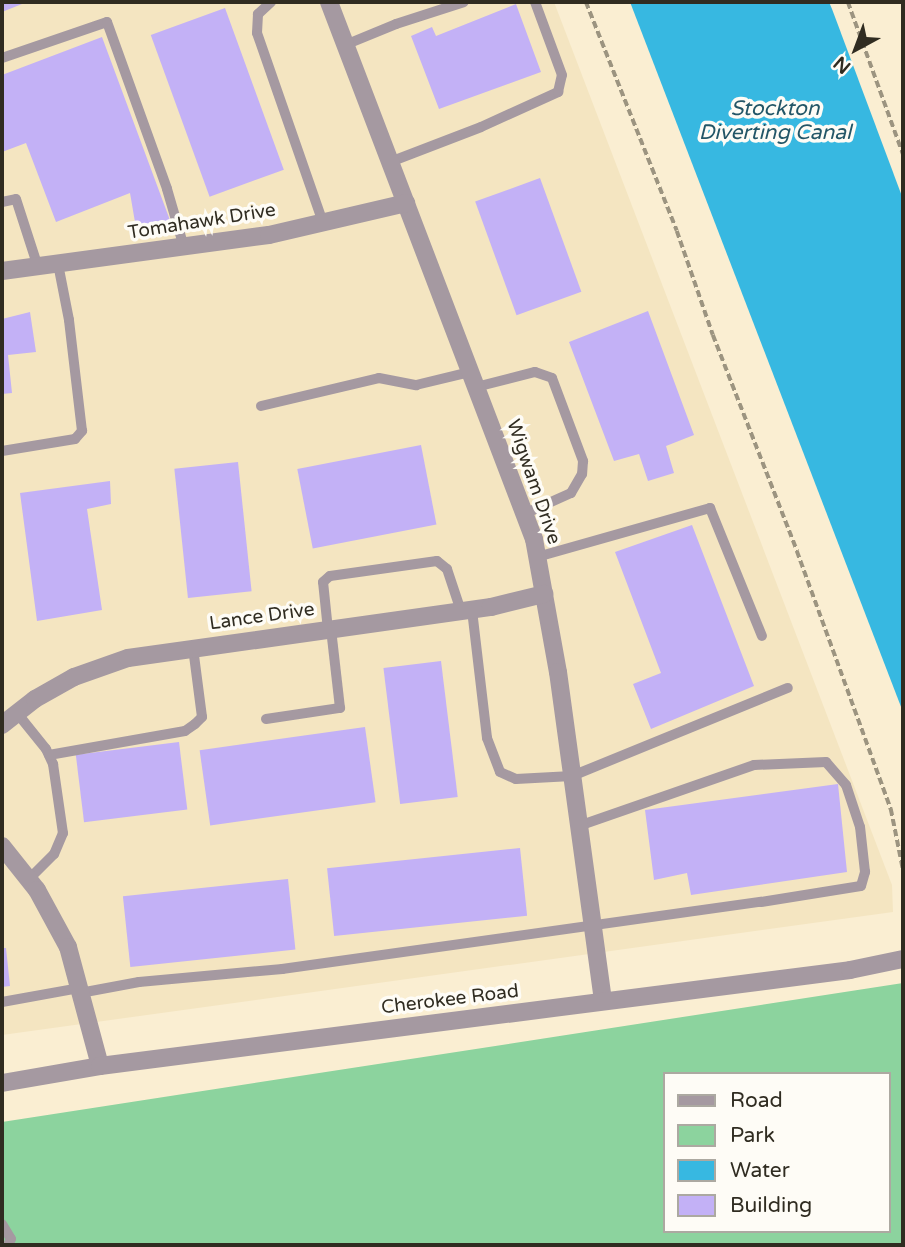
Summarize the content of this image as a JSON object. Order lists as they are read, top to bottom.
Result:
{
  "streets": {
    "street": [
      "Tomahawk Drive",
      "Wigwam Drive",
      "Lance Drive",
      "Cherokee Road"
    ]
  },
  "crossings": [
    ["Tomahawk Drive", "Wigwam Drive"],
    ["Wigwam Drive", "Lance Drive"],
    ["Wigwam Drive", "Cherokee Road"]
  ],
  "water": ["Stockton Diverting Canal"],
  "legend": [
    "Road",
    "Park",
    "Water",
    "Building"
  ],
  "north": "bottom left"
}
